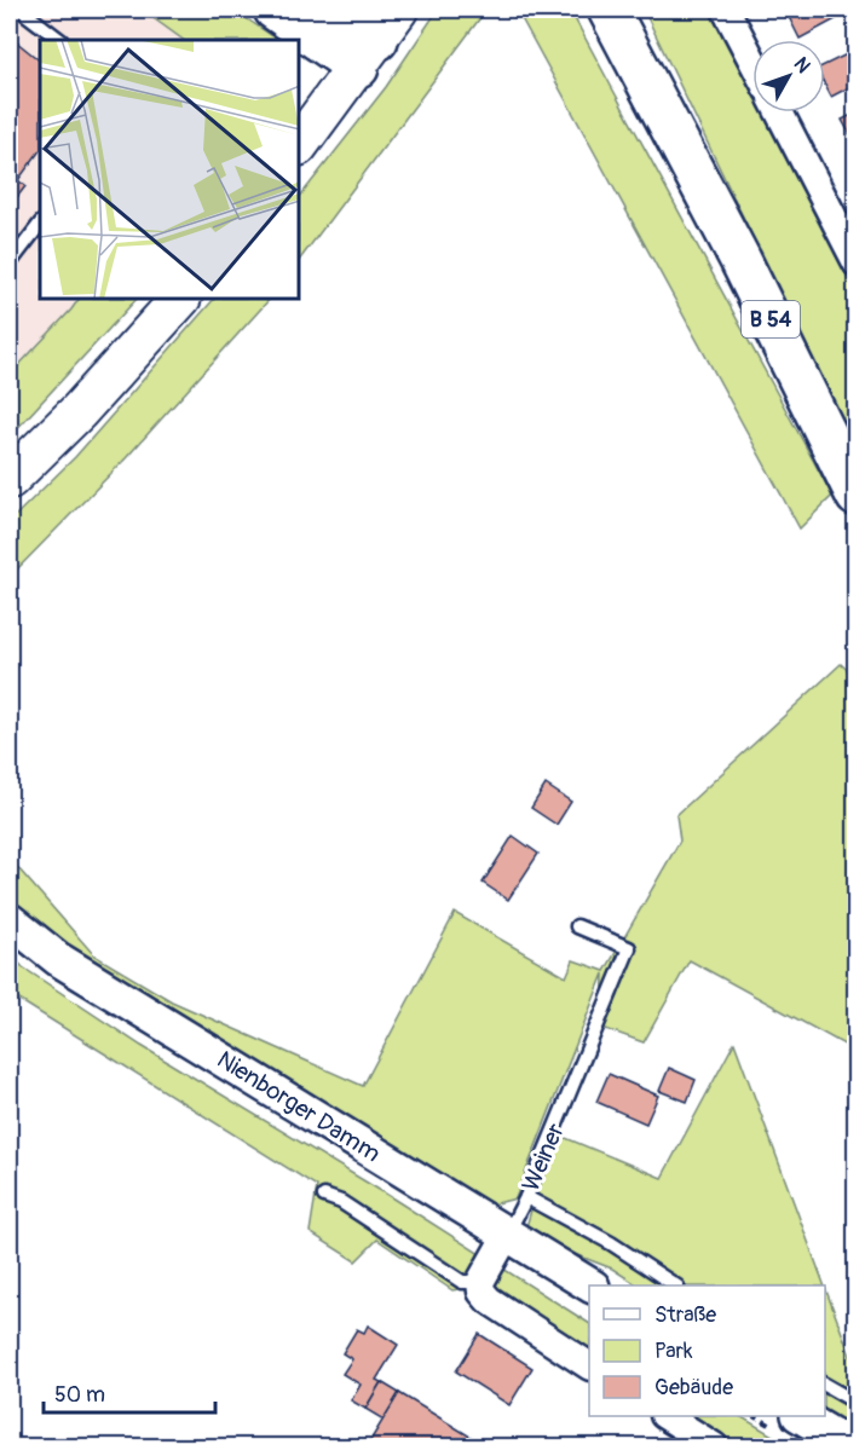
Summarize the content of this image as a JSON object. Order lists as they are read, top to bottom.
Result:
{
  "streets": {
    "highway": ["B 54"],
    "street": ["Nienborger Damm", "Weiner"]
  },
  "crossings": [
    ["Nienborger Damm", "Weiner"]
  ],
  "legend": ["Straße", "Park", "Gebäude"],
  "scale_bar": "50 m",
  "north": "top right"
}
